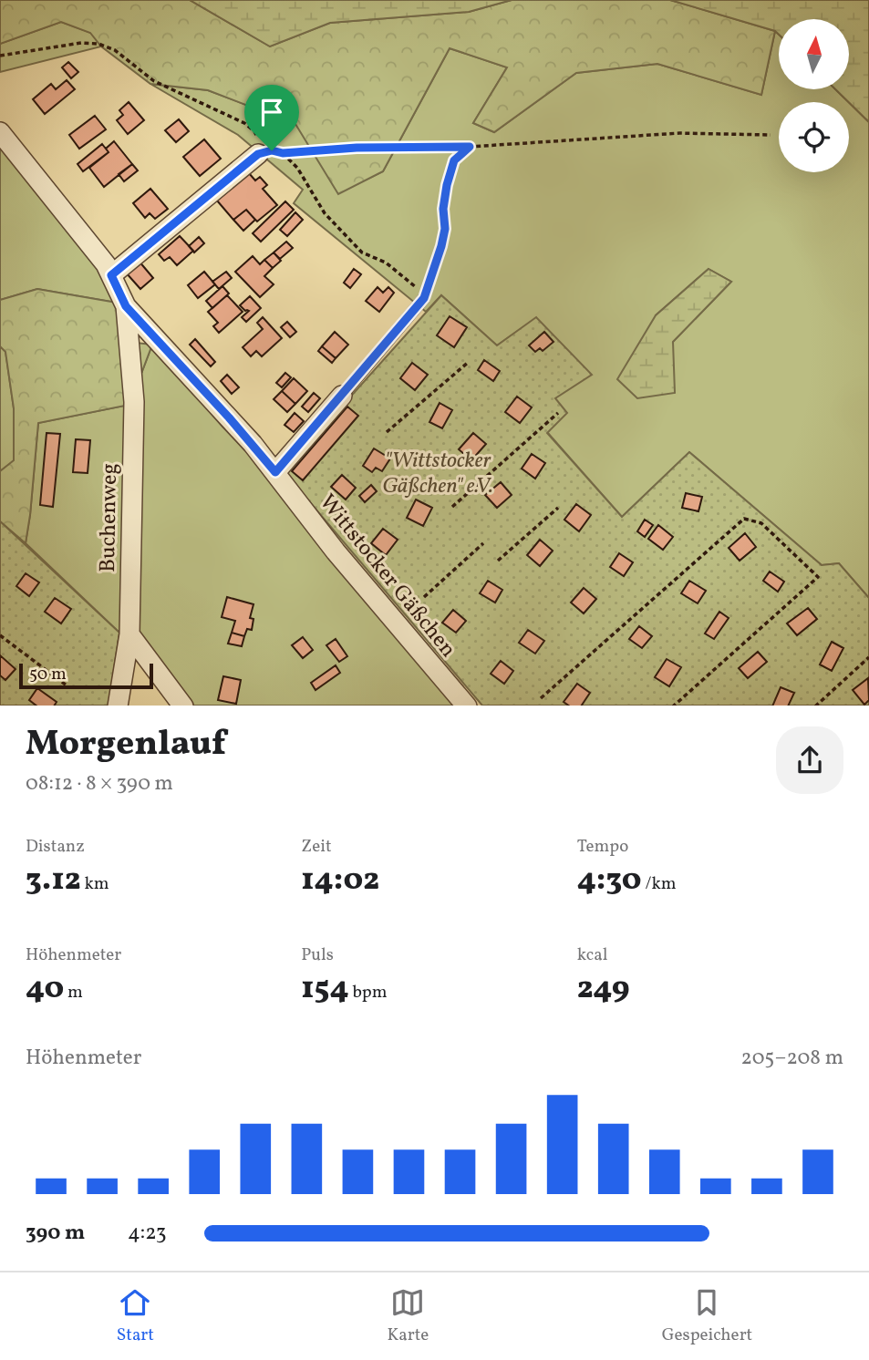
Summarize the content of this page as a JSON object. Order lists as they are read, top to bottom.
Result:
{
  "streets": {
    "street": ["Buchenweg", "Wittstocker Gäßchen"]
  },
  "crossings": [
    ["Buchenweg", "Wittstocker Gäßchen"]
  ],
  "parks": ["\"Wittstocker Gäßchen\" e.V."],
  "scale_bar": "50 m",
  "north": "top",
  "page": {
    "scale": "50 m",
    "heading": ["Morgenlauf", "08:12 · 8 × 390 m"],
    "stats": [
      ["Distanz", "3.12 km"],
      ["Zeit", "14:02"],
      ["Tempo", "4:30 /km"],
      ["Höhenmeter", "40 m"],
      ["Puls", "154 bpm"],
      ["kcal", "249"]
    ],
    "chart": ["Höhenmeter", "205–208 m"],
    "list": [
      {
        "name": "390 m",
        "note": "4:23"
      }
    ],
    "tabs": ["Start", "Karte", "Gespeichert"]
  }
}
